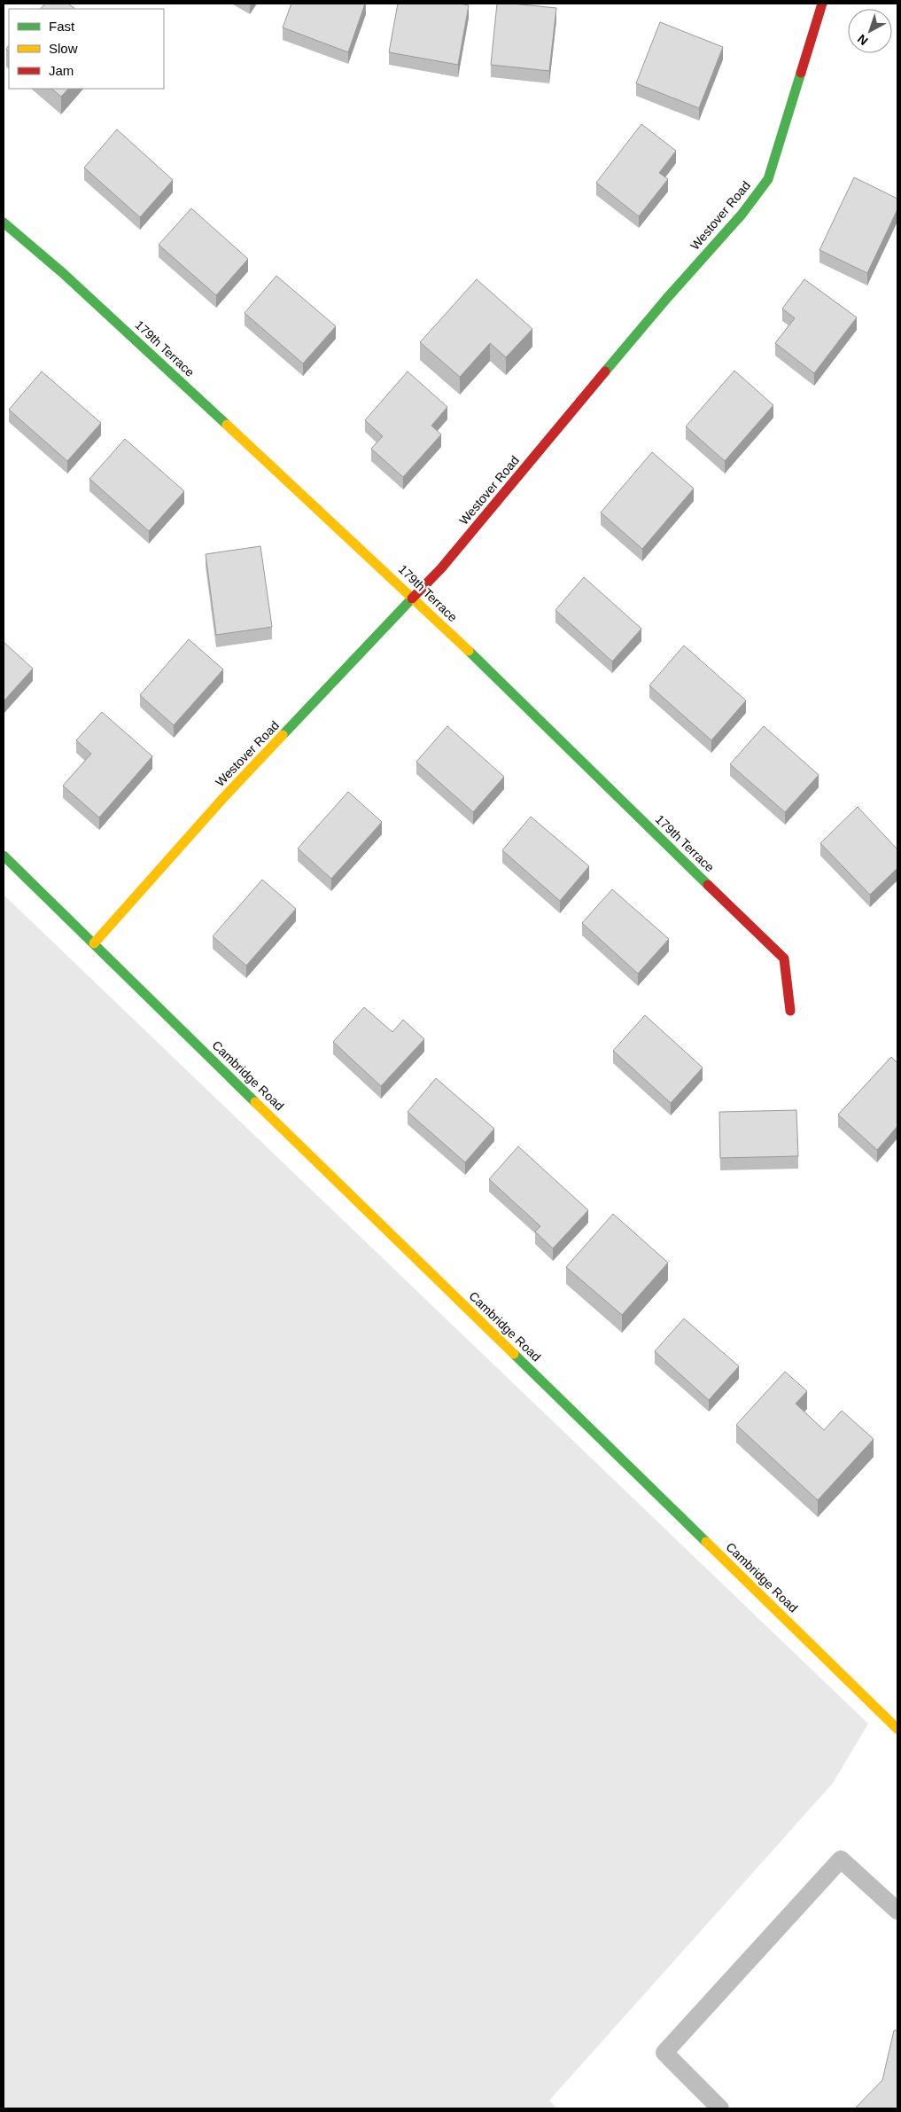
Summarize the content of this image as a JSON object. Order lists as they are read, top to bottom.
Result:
{
  "streets": {
    "street": ["Westover Road", "179th Terrace", "Cambridge Road"]
  },
  "crossings": [
    ["Westover Road", "179th Terrace"],
    ["Westover Road", "Cambridge Road"]
  ],
  "legend": ["Fast", "Slow", "Jam"],
  "north": "bottom left"
}
